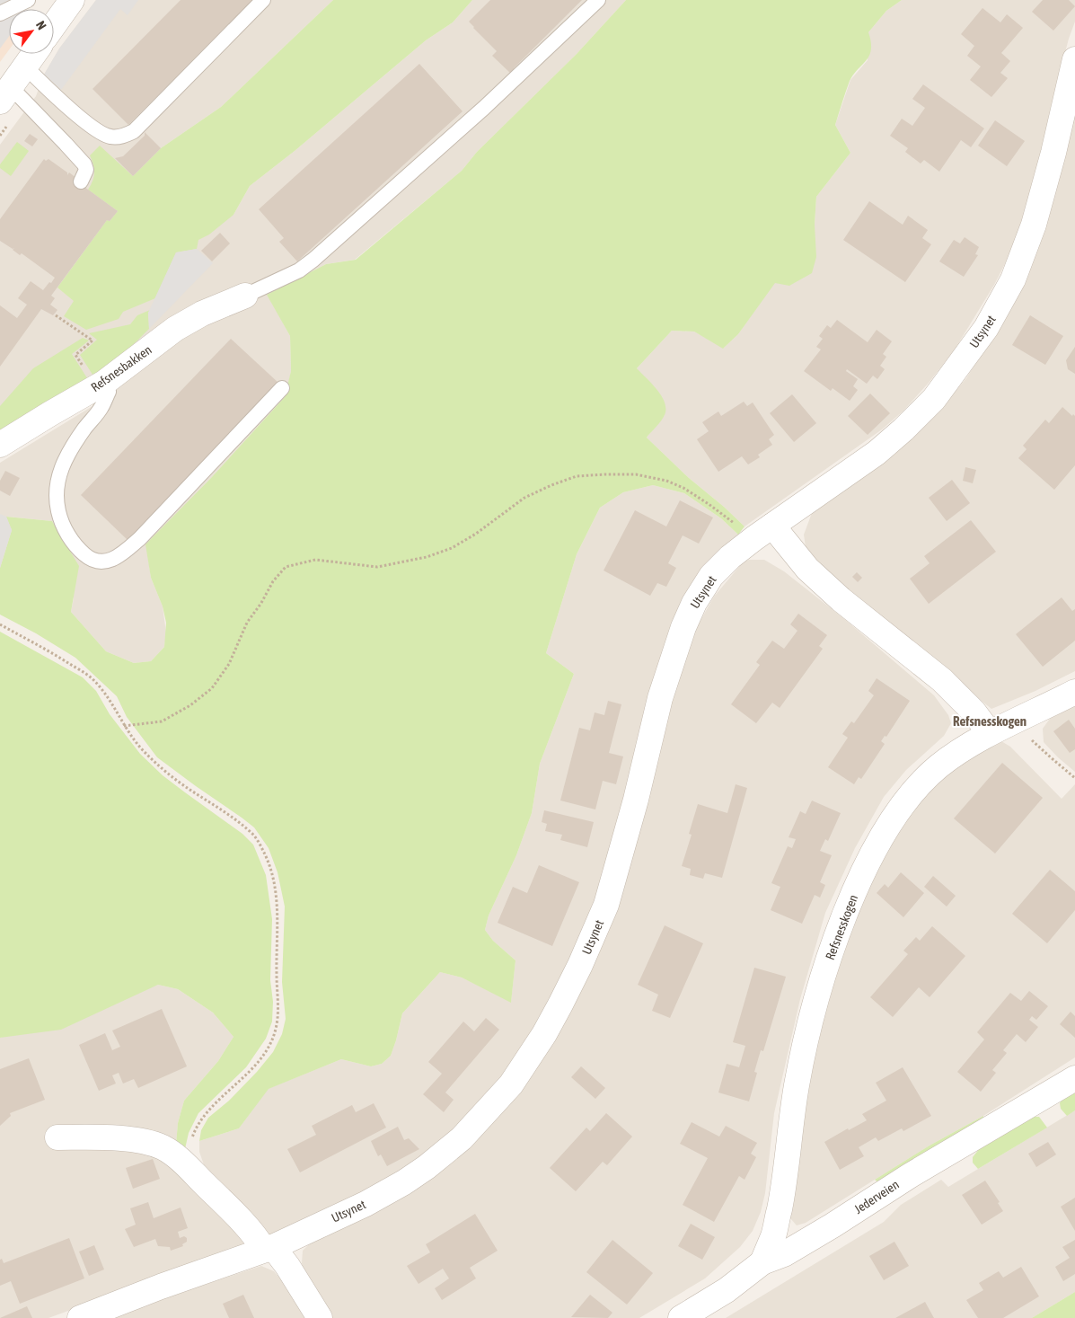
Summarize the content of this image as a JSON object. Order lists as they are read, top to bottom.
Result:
{
  "streets": {
    "street": [
      "Utsynet",
      "Refsnesbakken",
      "Refsnesskogen",
      "Jederveien"
    ]
  },
  "crossings": [
    ["Refsnesskogen", "Jederveien"]
  ],
  "districts": ["Refsnesskogen"],
  "north": "top right"
}
